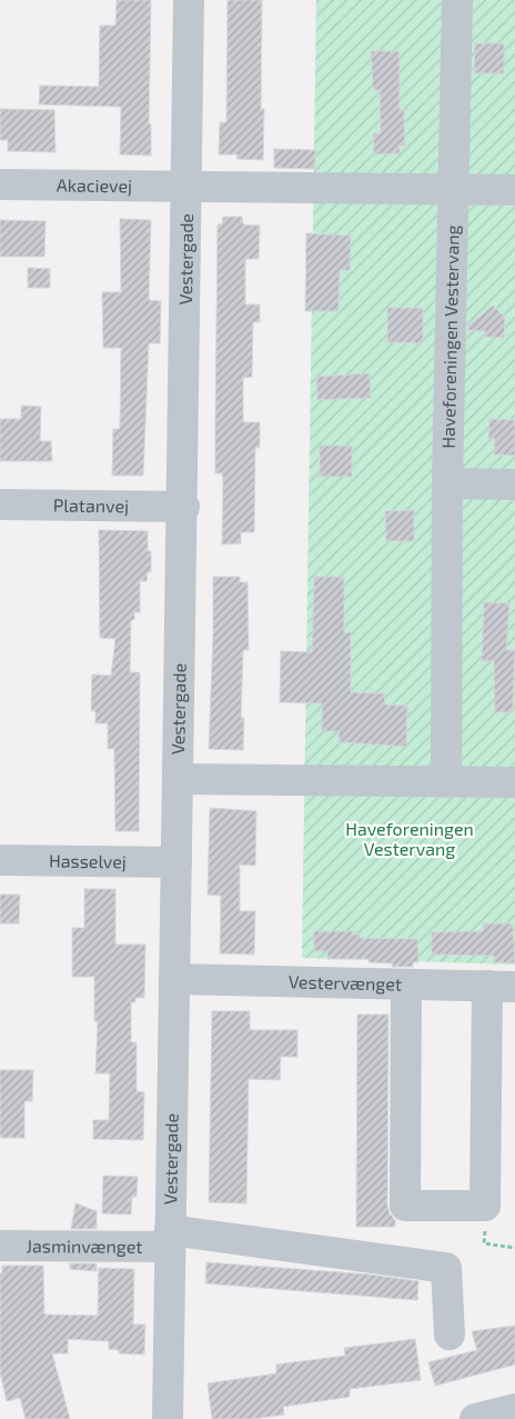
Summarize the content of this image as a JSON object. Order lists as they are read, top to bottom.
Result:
{
  "streets": {
    "street": [
      "Akacievej",
      "Vestergade",
      "Haveforeningen Vestervang",
      "Platanvej",
      "Hasselvej",
      "Vestervænget",
      "Jasminvænget"
    ]
  },
  "crossings": [
    ["Akacievej", "Vestergade"],
    ["Vestergade", "Platanvej"],
    ["Vestergade", "Hasselvej"],
    ["Vestergade", "Vestervænget"],
    ["Vestergade", "Jasminvænget"]
  ],
  "parks": ["Haveforeningen Vestervang"]
}
